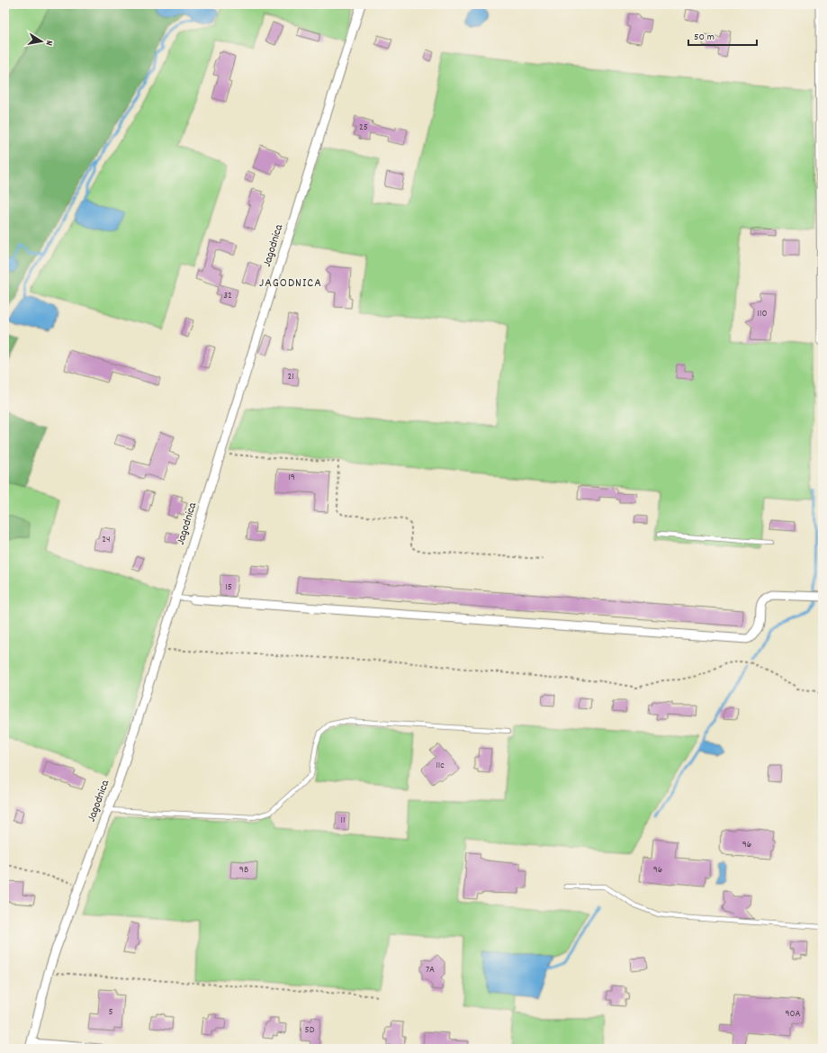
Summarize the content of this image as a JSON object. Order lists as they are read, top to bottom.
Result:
{
  "streets": {
    "street": ["Jagodnica"]
  },
  "districts": ["JAGODNICA"],
  "house_numbers": [
    "25",
    "32",
    "110",
    "21",
    "19",
    "24",
    "15",
    "11c",
    "11",
    "96",
    "9B",
    "96",
    "7A",
    "5",
    "90A",
    "5D"
  ],
  "scale_bar": "50 m",
  "north": "right"
}
